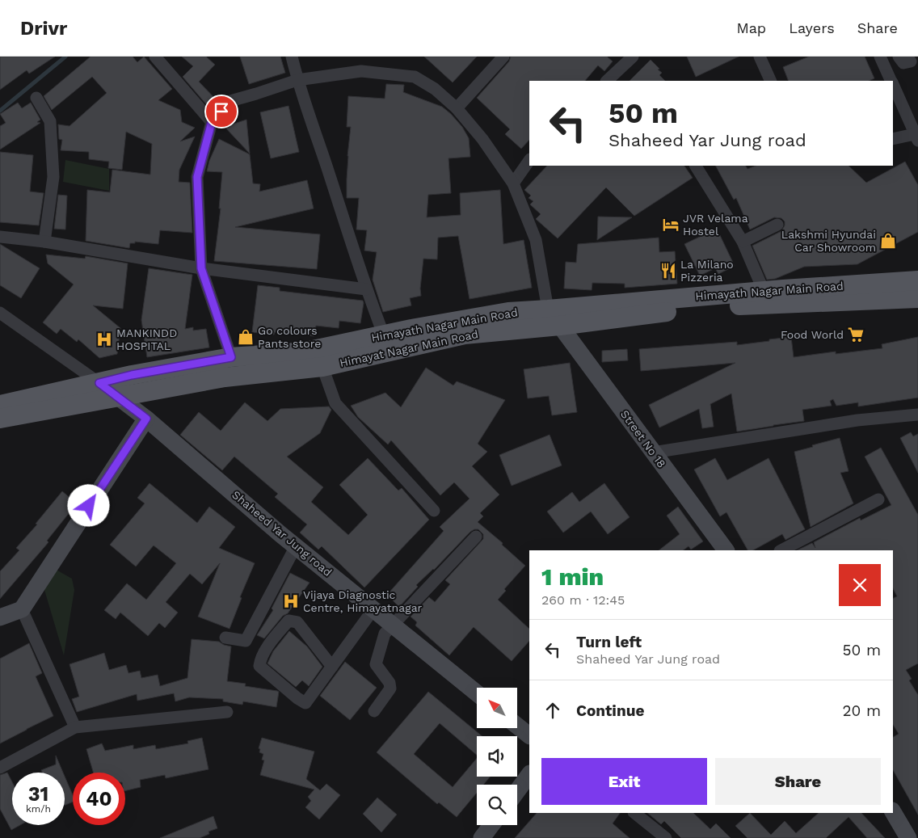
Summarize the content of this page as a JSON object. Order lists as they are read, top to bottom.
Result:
{
  "streets": {
    "main road": ["Himayath Nagar Main Road", "Himayat Nagar Main Road"],
    "street": ["Street No 18", "Shaheed Yar Jung road"]
  },
  "crossings": [
    ["Himayat Nagar Main Road", "Street No 18"],
    ["Himayat Nagar Main Road", "Shaheed Yar Jung road"]
  ],
  "places": {
    "hotel": ["JVR Velama Hostel"],
    "shop": ["Lakshmi Hyundai Car Showroom", "Go colours Pants store"],
    "restaurant": ["La Milano Pizzeria"],
    "supermarket": ["Food World"],
    "hospital": ["MANKINDD HOSPITAL", "Vijaya Diagnostic Centre, Himayatnagar"]
  },
  "north": "top left",
  "page": {
    "header": "Drivr",
    "nav": ["Map", "Layers", "Share"],
    "turn": ["50 m", "Shaheed Yar Jung road"],
    "heading": ["1 min", "260 m · 12:45"],
    "list": [
      {
        "name": "Turn left",
        "note": "Shaheed Yar Jung road",
        "value": "50 m"
      },
      {
        "name": "Continue",
        "value": "20 m"
      }
    ],
    "buttons": ["Exit", "Share"],
    "speed": "31 km/h",
    "limit": "40"
  }
}
